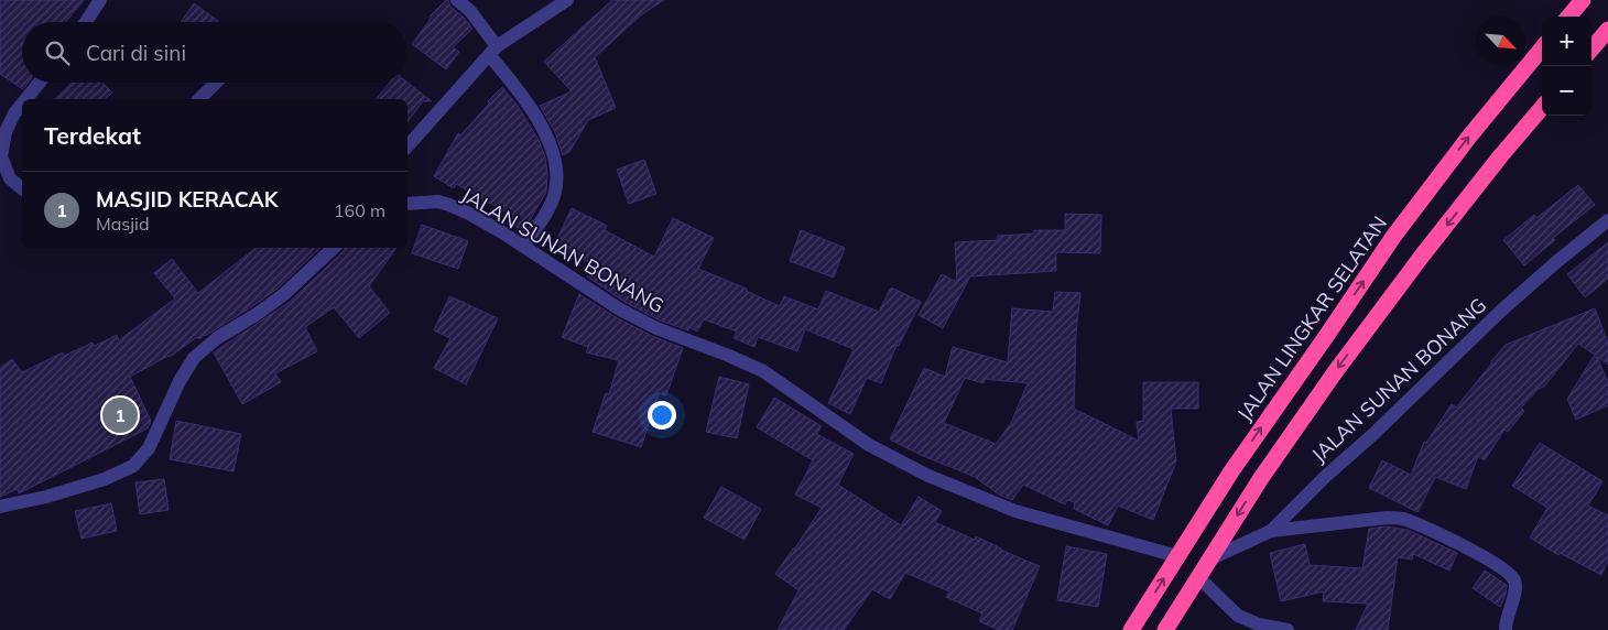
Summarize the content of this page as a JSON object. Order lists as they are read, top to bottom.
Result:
{
  "streets": {
    "highway": ["JALAN LINGKAR SELATAN"],
    "street": ["JALAN SUNAN BONANG"]
  },
  "crossings": [
    ["JALAN SUNAN BONANG", "JALAN LINGKAR SELATAN"]
  ],
  "north": "bottom right",
  "page": {
    "map_buttons": ["+", "−"],
    "search": "Cari di sini",
    "heading": "Terdekat",
    "list": [
      {
        "mark": "1",
        "name": "MASJID KERACAK",
        "note": "Masjid",
        "value": "160 m"
      }
    ],
    "pins": "1"
  }
}
